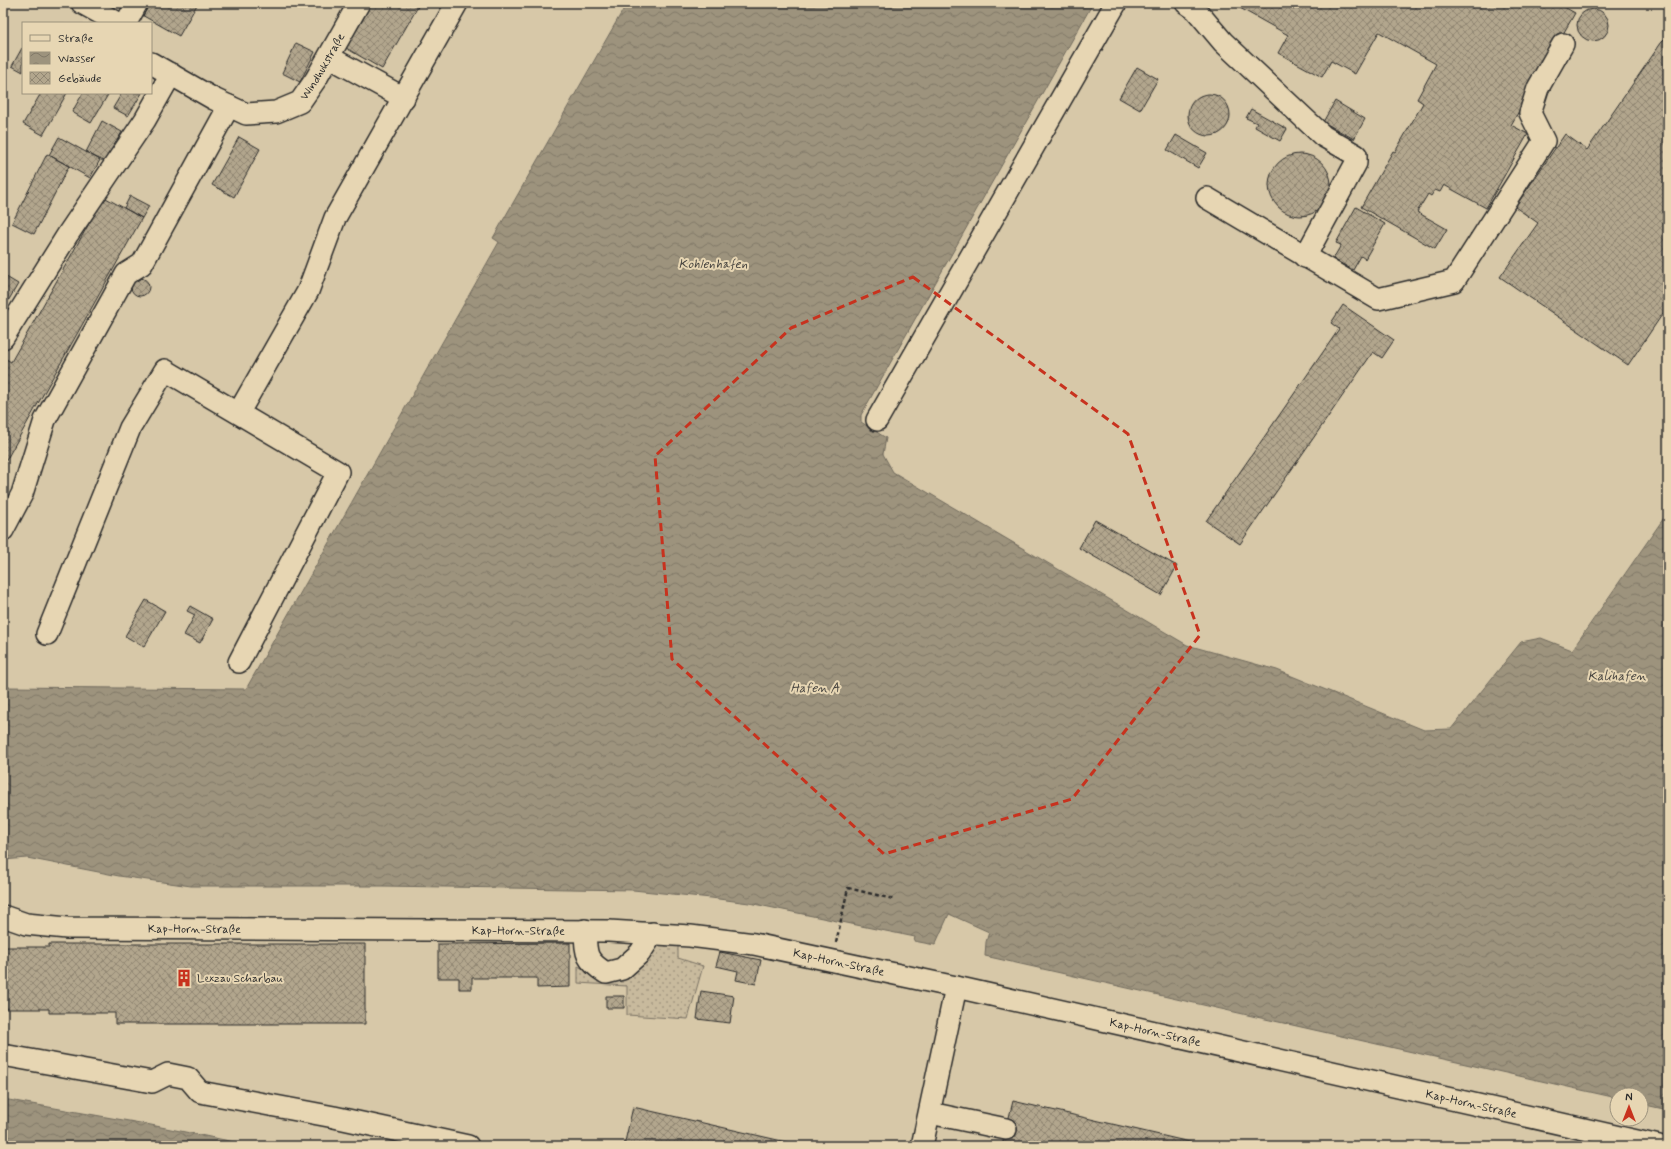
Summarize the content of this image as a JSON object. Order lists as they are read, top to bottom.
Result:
{
  "streets": {
    "street": ["Windhukstraße", "Kap-Horn-Straße"]
  },
  "water": ["Kohlenhafen", "Kalihafen", "Hafen A"],
  "places": {
    "building": ["Lexzau Scharbau"]
  },
  "legend": ["Straße", "Wasser", "Gebäude"],
  "north": "top"
}
